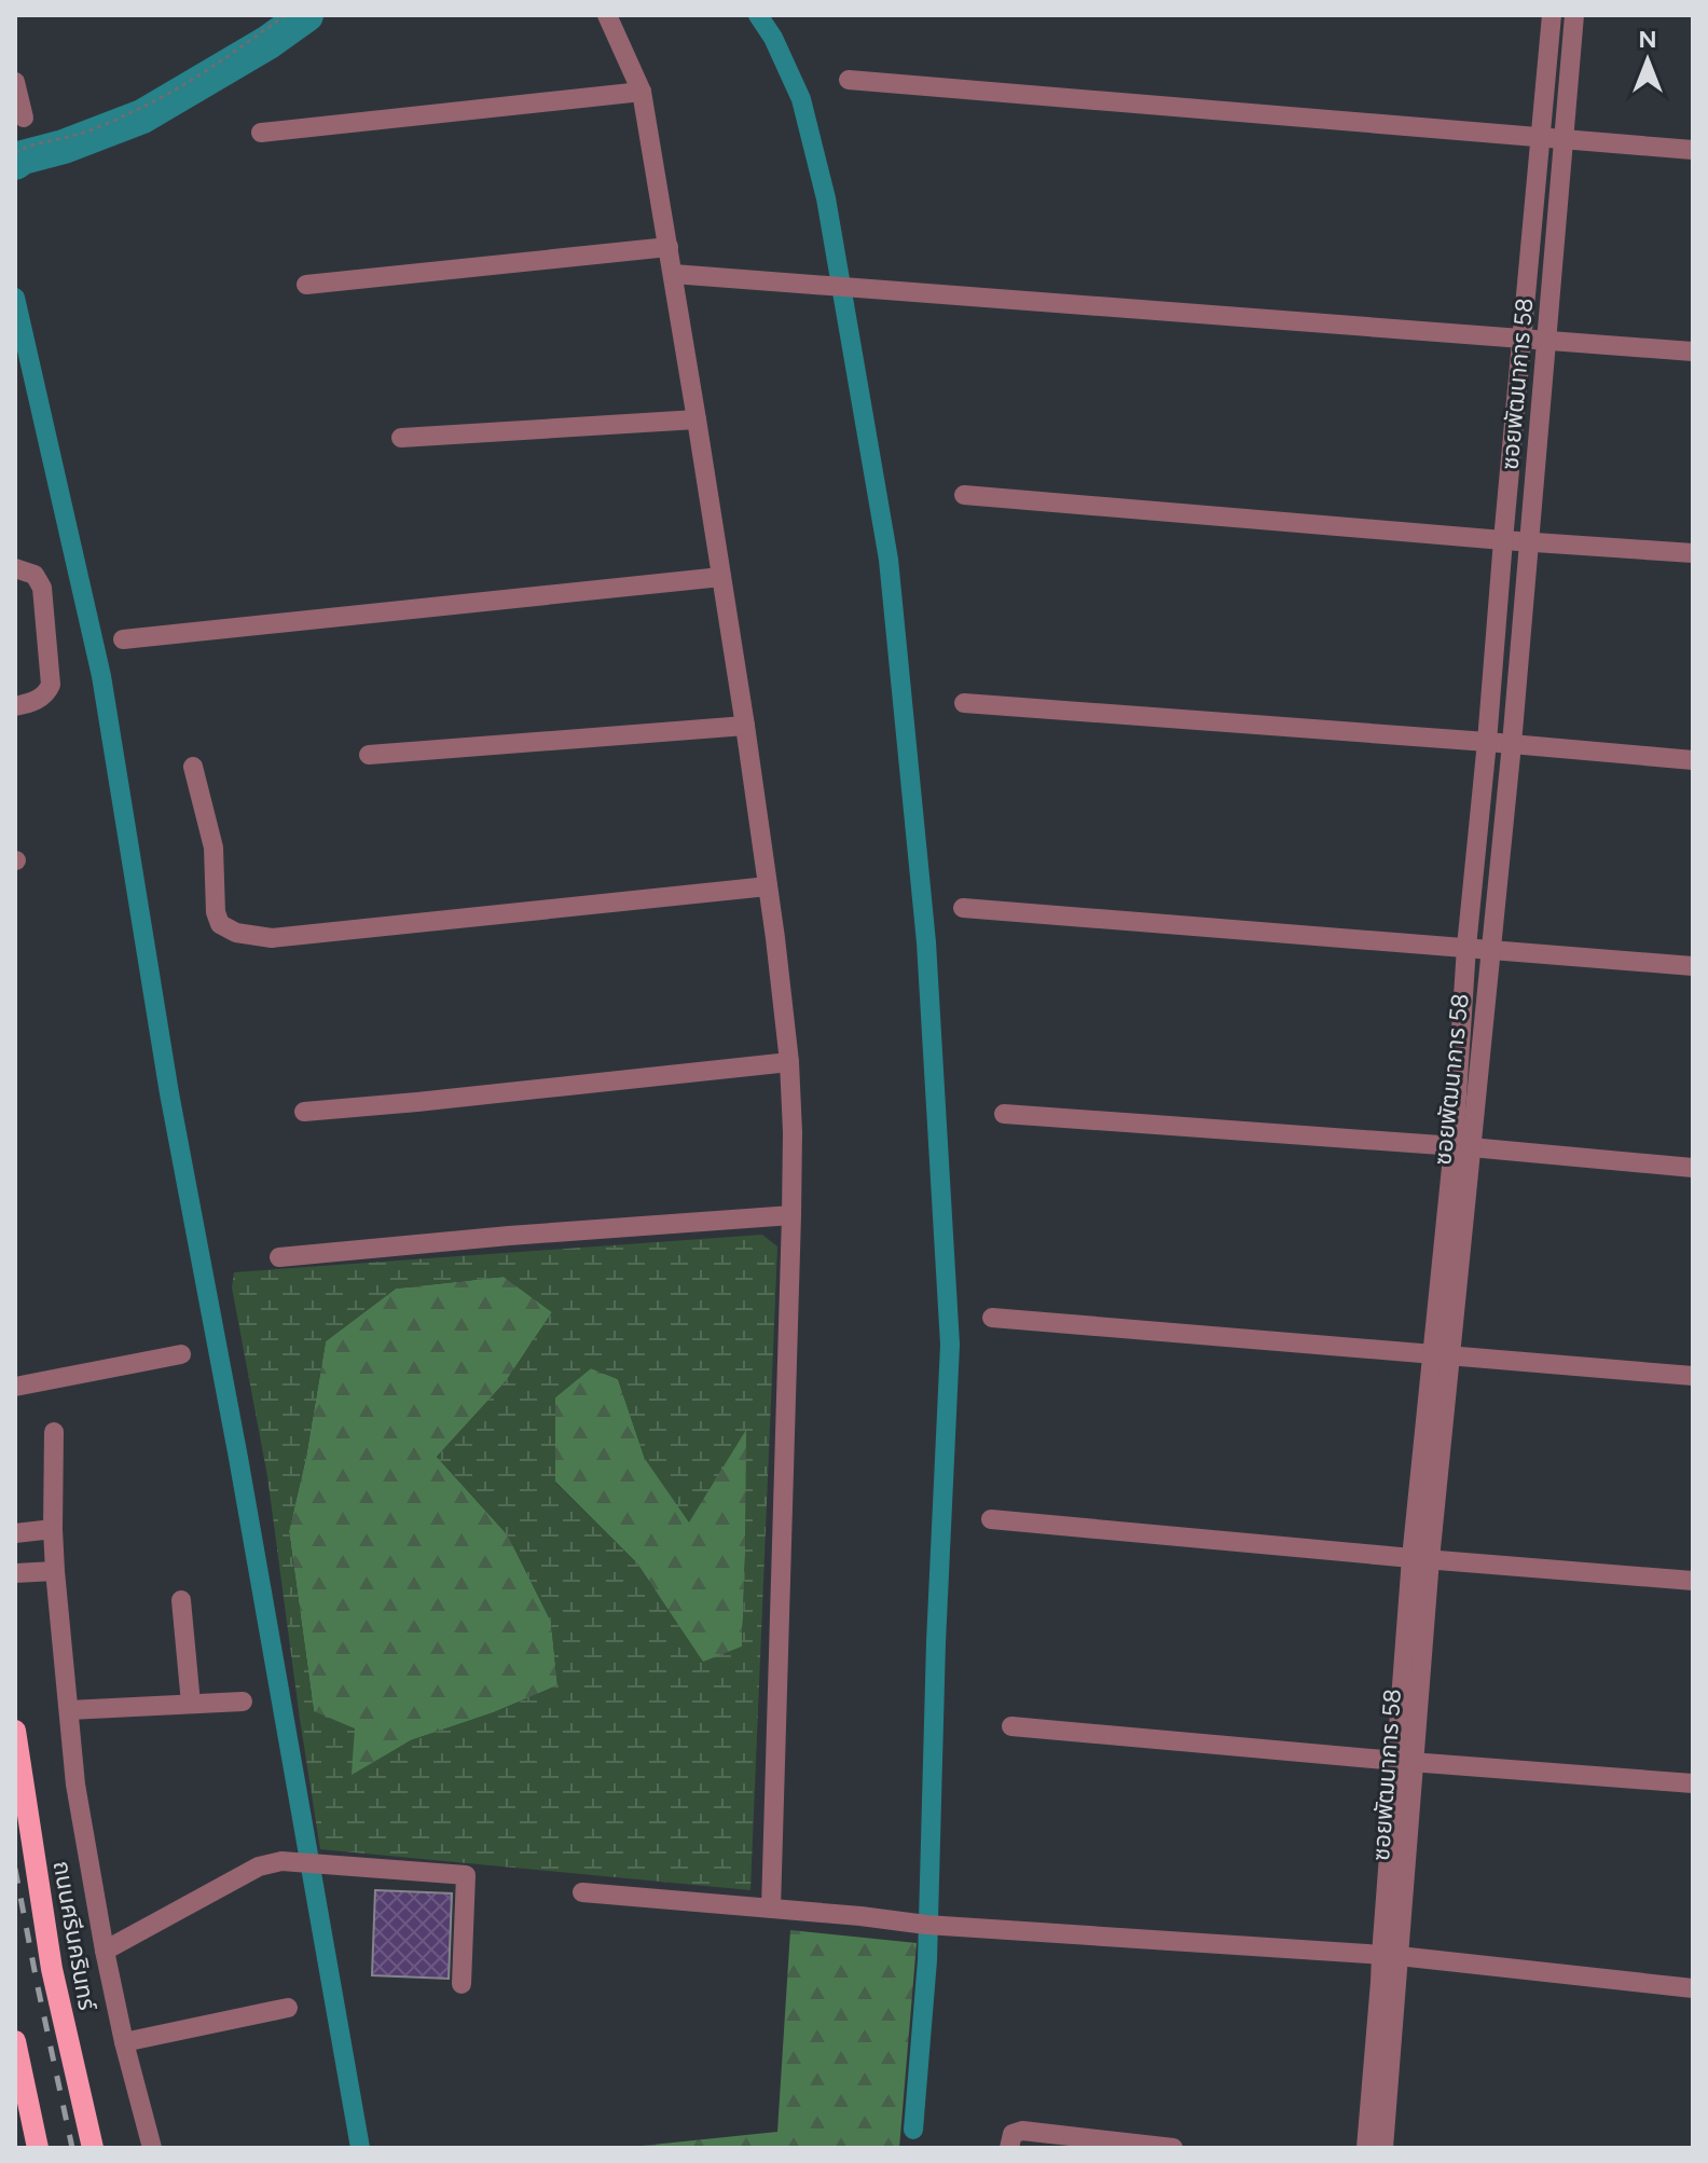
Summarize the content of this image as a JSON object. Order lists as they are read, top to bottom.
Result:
{
  "streets": {
    "main road": ["ถนนศรีนครินทร์"],
    "street": ["ซอยพัฒนาการ 58"]
  },
  "north": "top"
}
